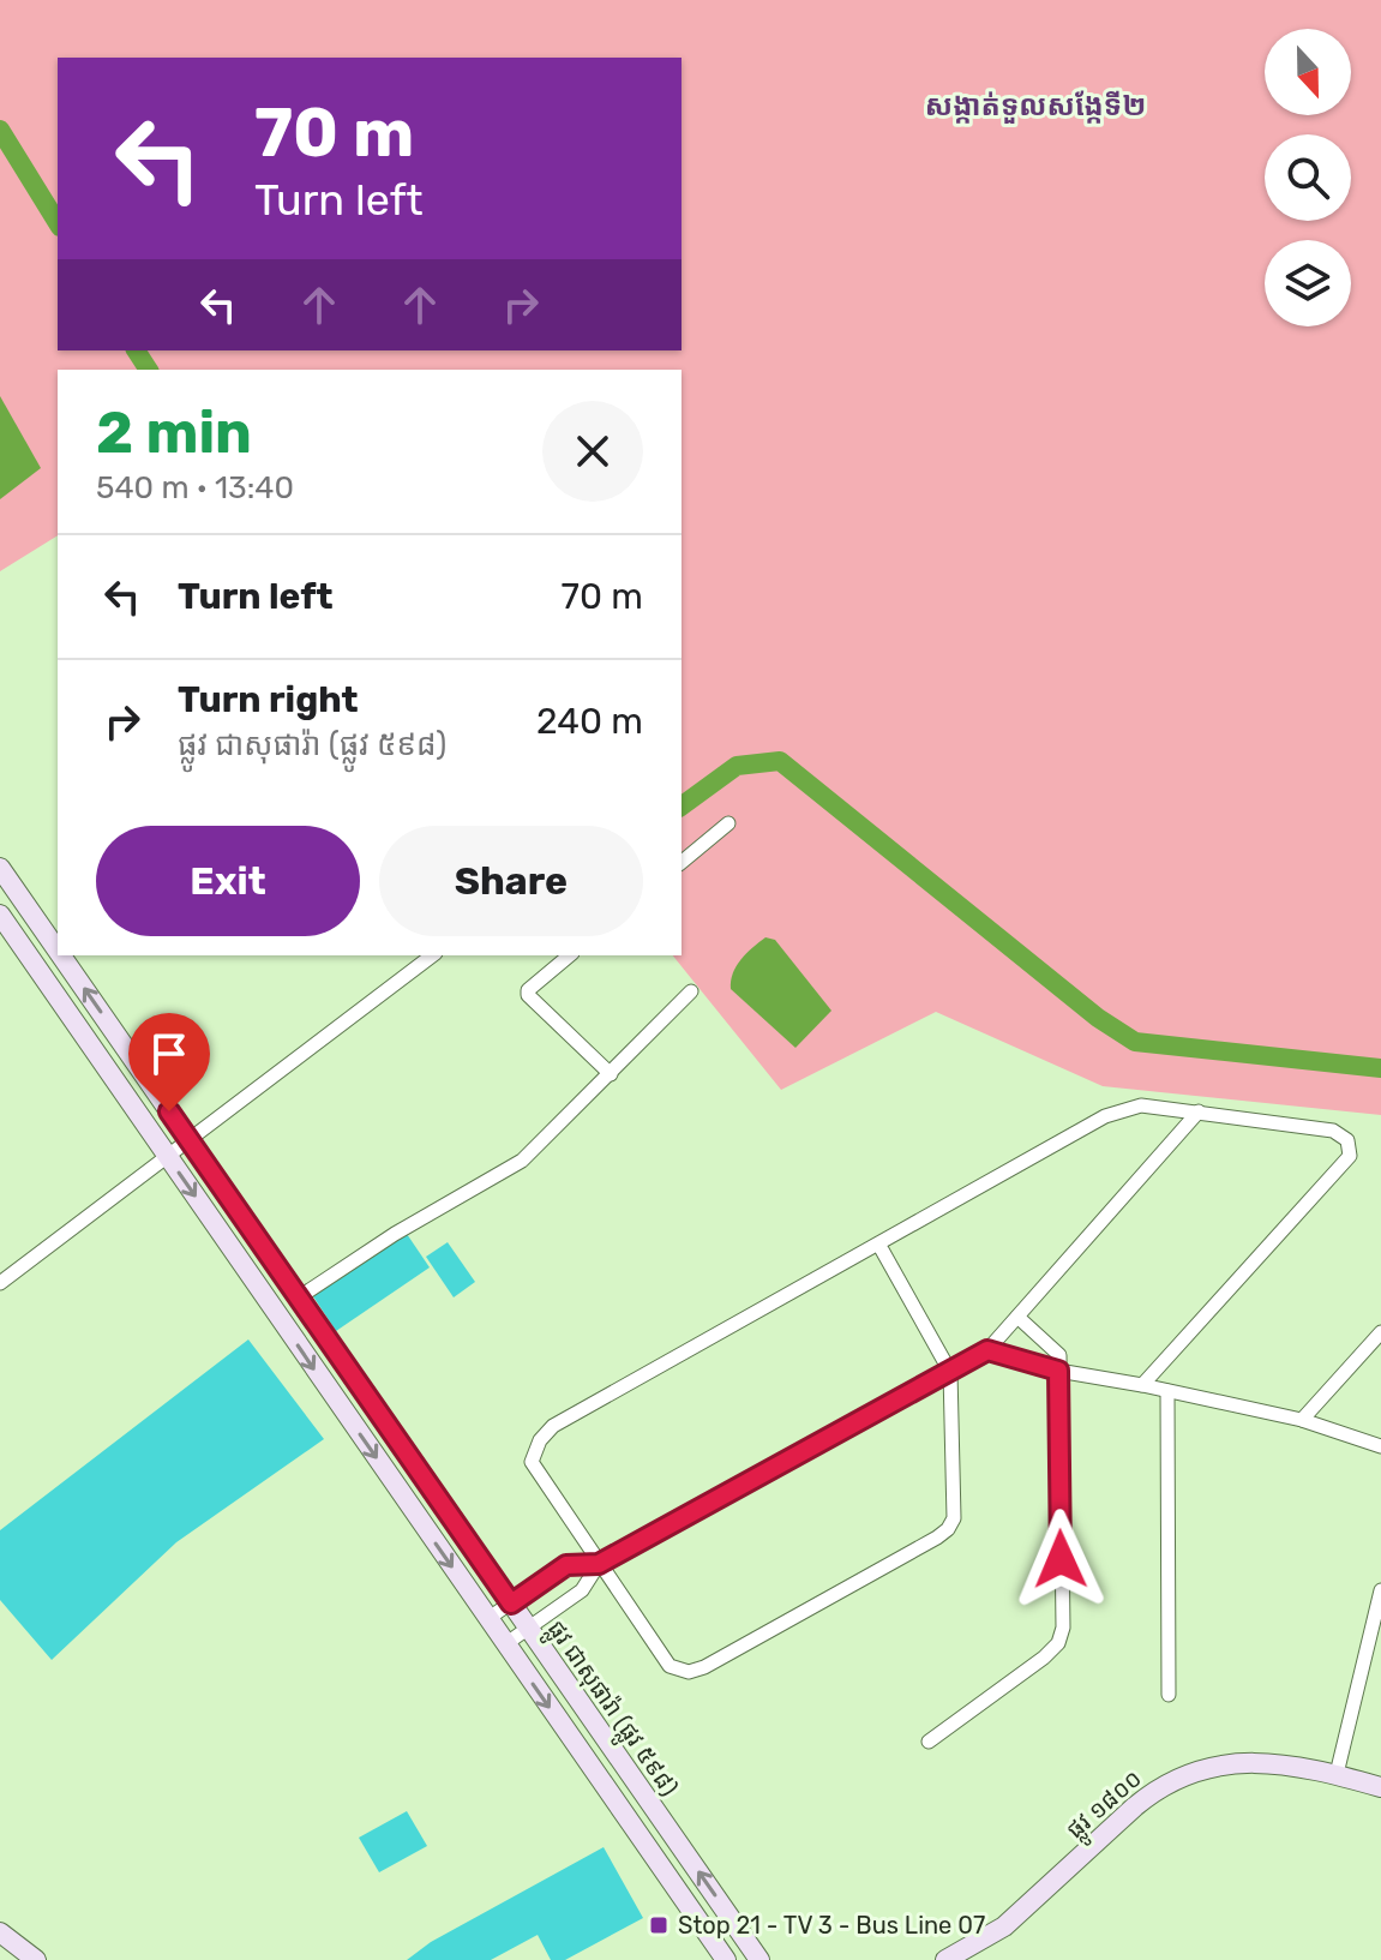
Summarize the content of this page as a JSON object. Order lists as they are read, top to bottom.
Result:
{
  "streets": {
    "main road": ["ផ្លូវ ជាសុផារ៉ា (ផ្លូវ ៥៩៨)", "ផ្លូវ ១៨០០"]
  },
  "districts": ["សង្កាត់ទួលសង្កែទី២"],
  "places": {
    "transit": ["Stop 21 - TV 3 - Bus Line 07"]
  },
  "north": "bottom",
  "page": {
    "turn": ["70 m", "Turn left"],
    "heading": ["2 min", "540 m · 13:40"],
    "list": [
      {
        "name": "Turn left",
        "value": "70 m"
      },
      {
        "name": "Turn right",
        "note": "ផ្លូវ ជាសុផារ៉ា (ផ្លូវ ៥៩៨)",
        "value": "240 m"
      }
    ],
    "buttons": ["Exit", "Share"]
  }
}
